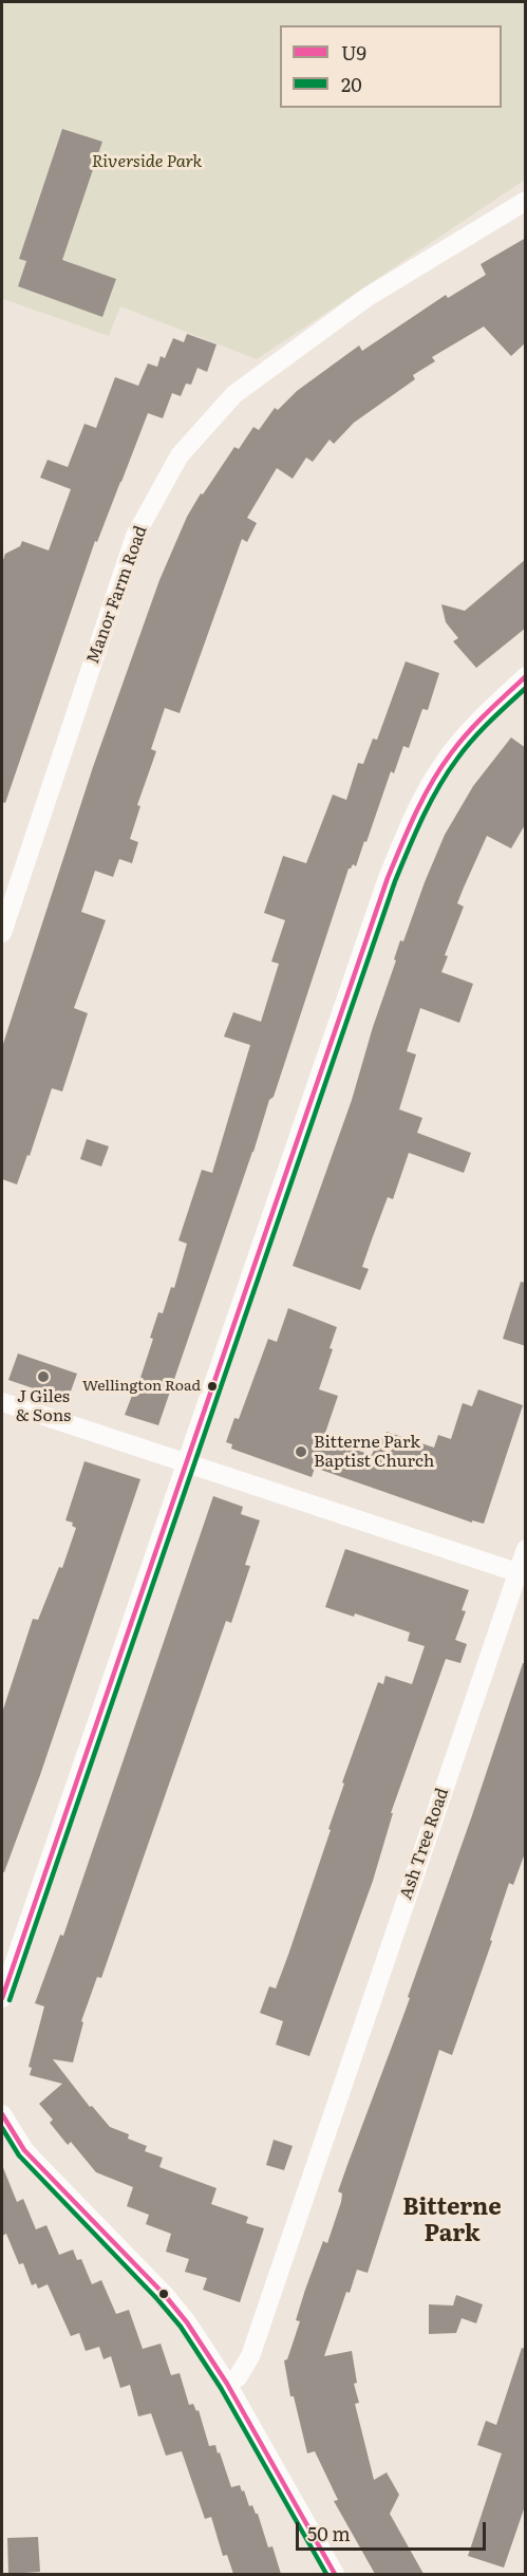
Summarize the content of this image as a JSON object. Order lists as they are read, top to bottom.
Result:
{
  "streets": {
    "street": ["Manor Farm Road", "Ash Tree Road"]
  },
  "districts": ["Bitterne Park"],
  "parks": ["Riverside Park"],
  "places": ["J Giles & Sons", "Wellington Road", "Bitterne Park Baptist Church"],
  "lines": ["transit line U9", "transit line 20"],
  "legend": ["U9", "20"],
  "scale_bar": "50 m"
}
